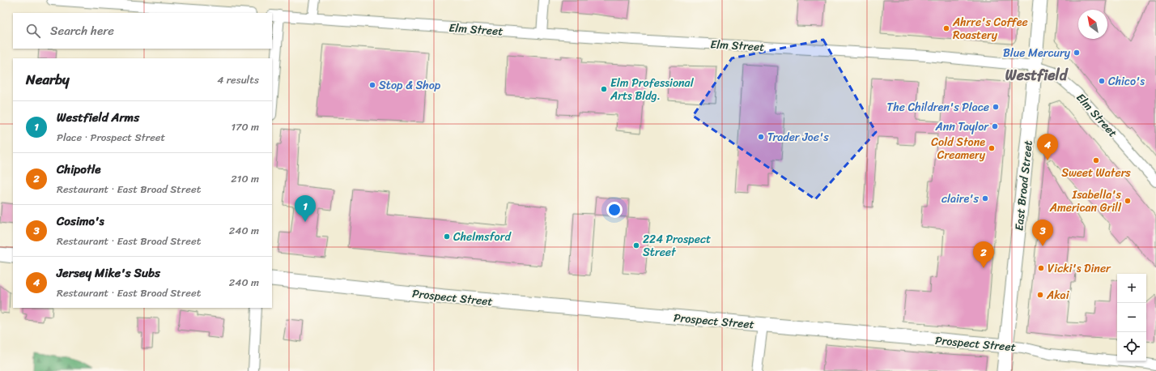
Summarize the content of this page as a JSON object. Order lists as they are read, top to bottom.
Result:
{
  "streets": {
    "street": ["Elm Street", "East Broad Street", "Prospect Street"]
  },
  "crossings": [
    ["Elm Street", "East Broad Street"],
    ["East Broad Street", "Prospect Street"]
  ],
  "districts": ["Westfield"],
  "places": [
    "Ahrre's Coffee Roastery",
    "Blue Mercury",
    "Chico's",
    "Stop & Shop",
    "Elm Professional Arts Bldg.",
    "The Children's Place",
    "Ann Taylor",
    "Trader Joe's",
    "Cold Stone Creamery",
    "Sweet Waters",
    "claire's",
    "Isabella's American Grill",
    "Chelmsford",
    "224 Prospect Street",
    "Vicki's Diner",
    "Akai"
  ],
  "north": "top left",
  "page": {
    "search": "Search here",
    "heading": ["Nearby", "4 results"],
    "list": [
      {
        "mark": "1",
        "name": "Westfield Arms",
        "note": "Place · Prospect Street",
        "value": "170 m"
      },
      {
        "mark": "2",
        "name": "Chipotle",
        "note": "Restaurant · East Broad Street",
        "value": "210 m"
      },
      {
        "mark": "3",
        "name": "Cosimo's",
        "note": "Restaurant · East Broad Street",
        "value": "240 m"
      },
      {
        "mark": "4",
        "name": "Jersey Mike's Subs",
        "note": "Restaurant · East Broad Street",
        "value": "240 m"
      }
    ],
    "pins": [
      "4",
      "1",
      "3",
      "2"
    ],
    "map_buttons": ["+", "−"]
  }
}
